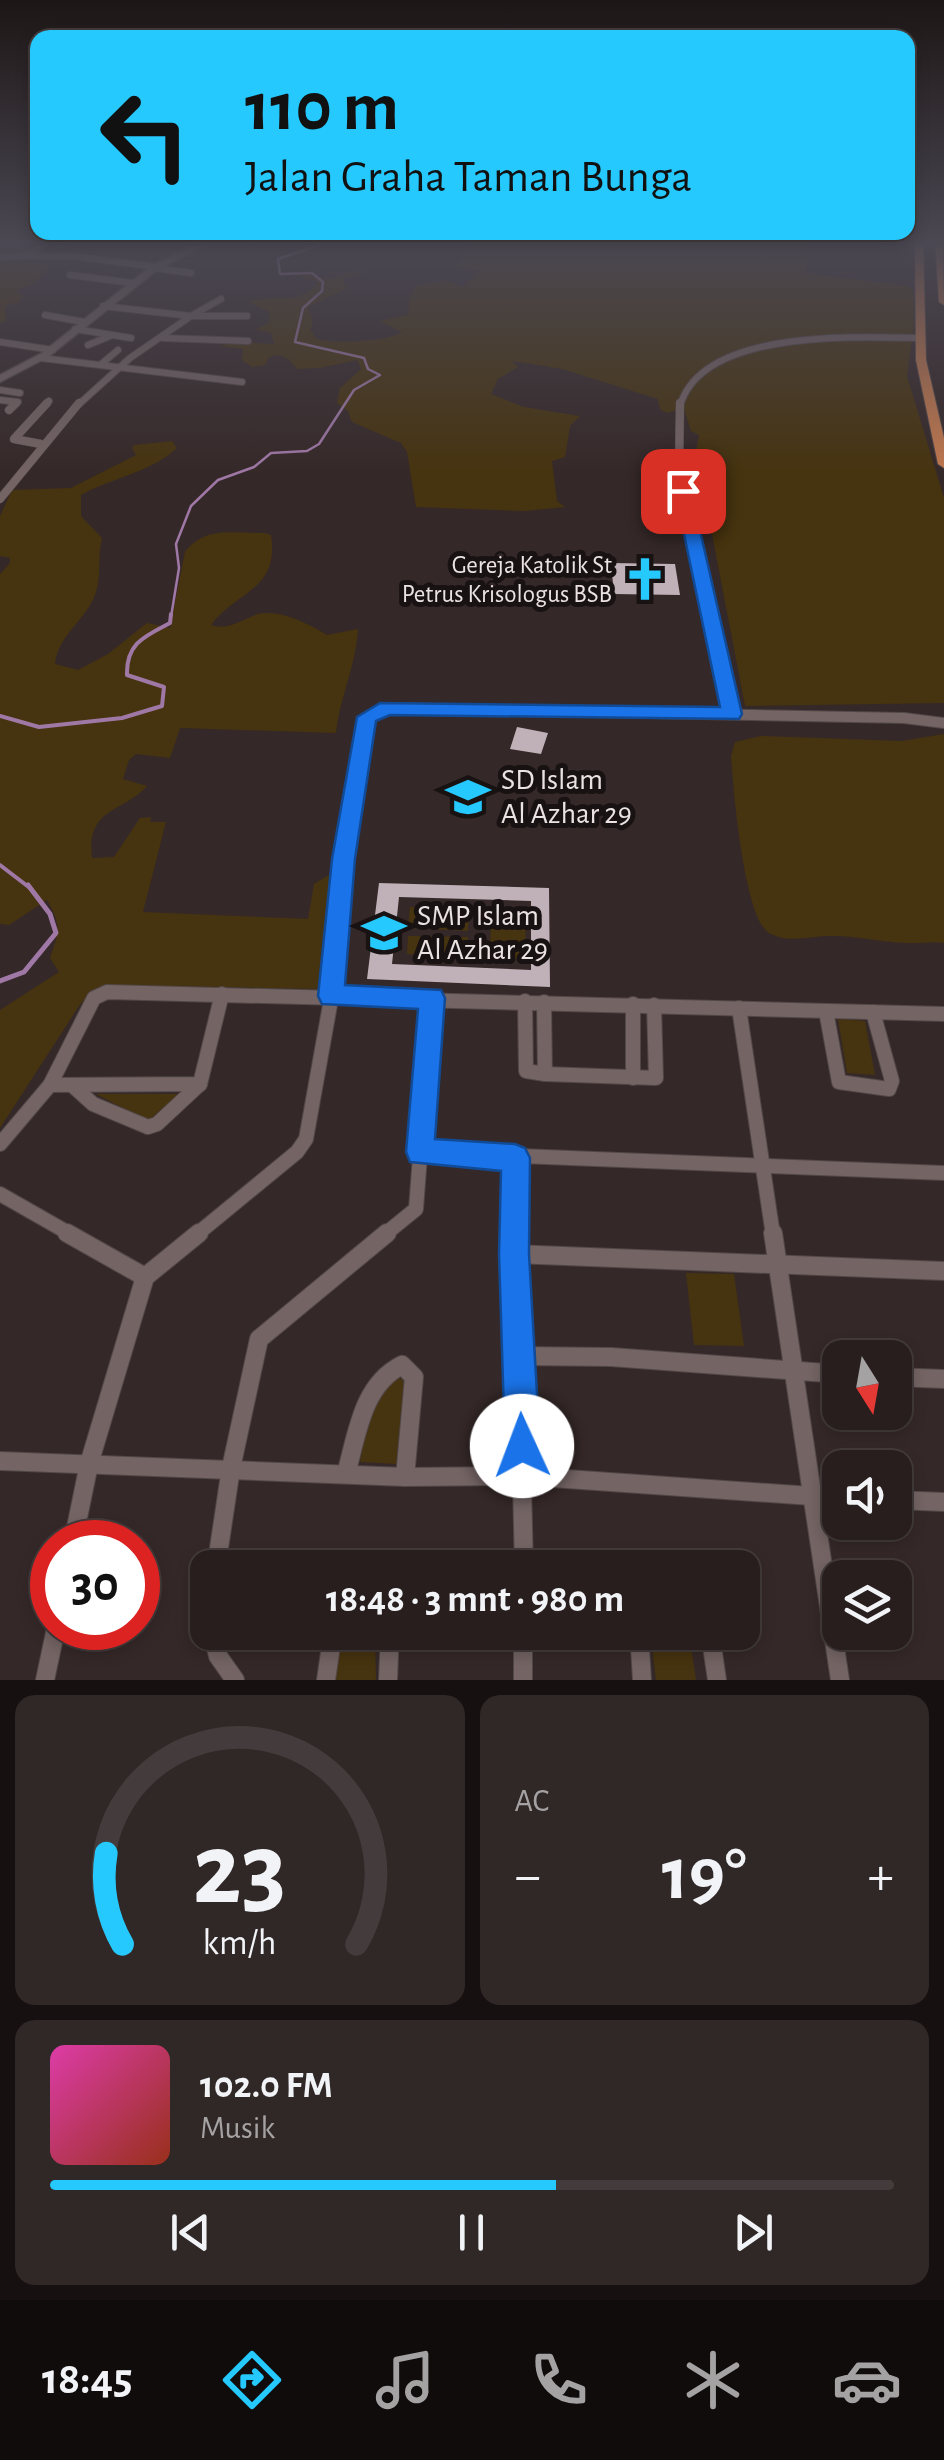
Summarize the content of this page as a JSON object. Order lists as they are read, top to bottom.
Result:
{
  "places": {
    "church": ["Gereja Katolik St Petrus Krisologus BSB"],
    "school or university": ["SD Islam Al Azhar 29", "SMP Islam Al Azhar 29"]
  },
  "north": "bottom",
  "page": {
    "turn": ["110 m", "Jalan Graha Taman Bunga"],
    "limit": "30",
    "trip": "18:48 · 3 mnt · 980 m",
    "tile": "AC",
    "heat": ["−", "19°", "+"],
    "song": ["102.0 FM", "Musik"],
    "tabs": "18:45",
    "gauge": ["23", "km/h"]
  }
}
